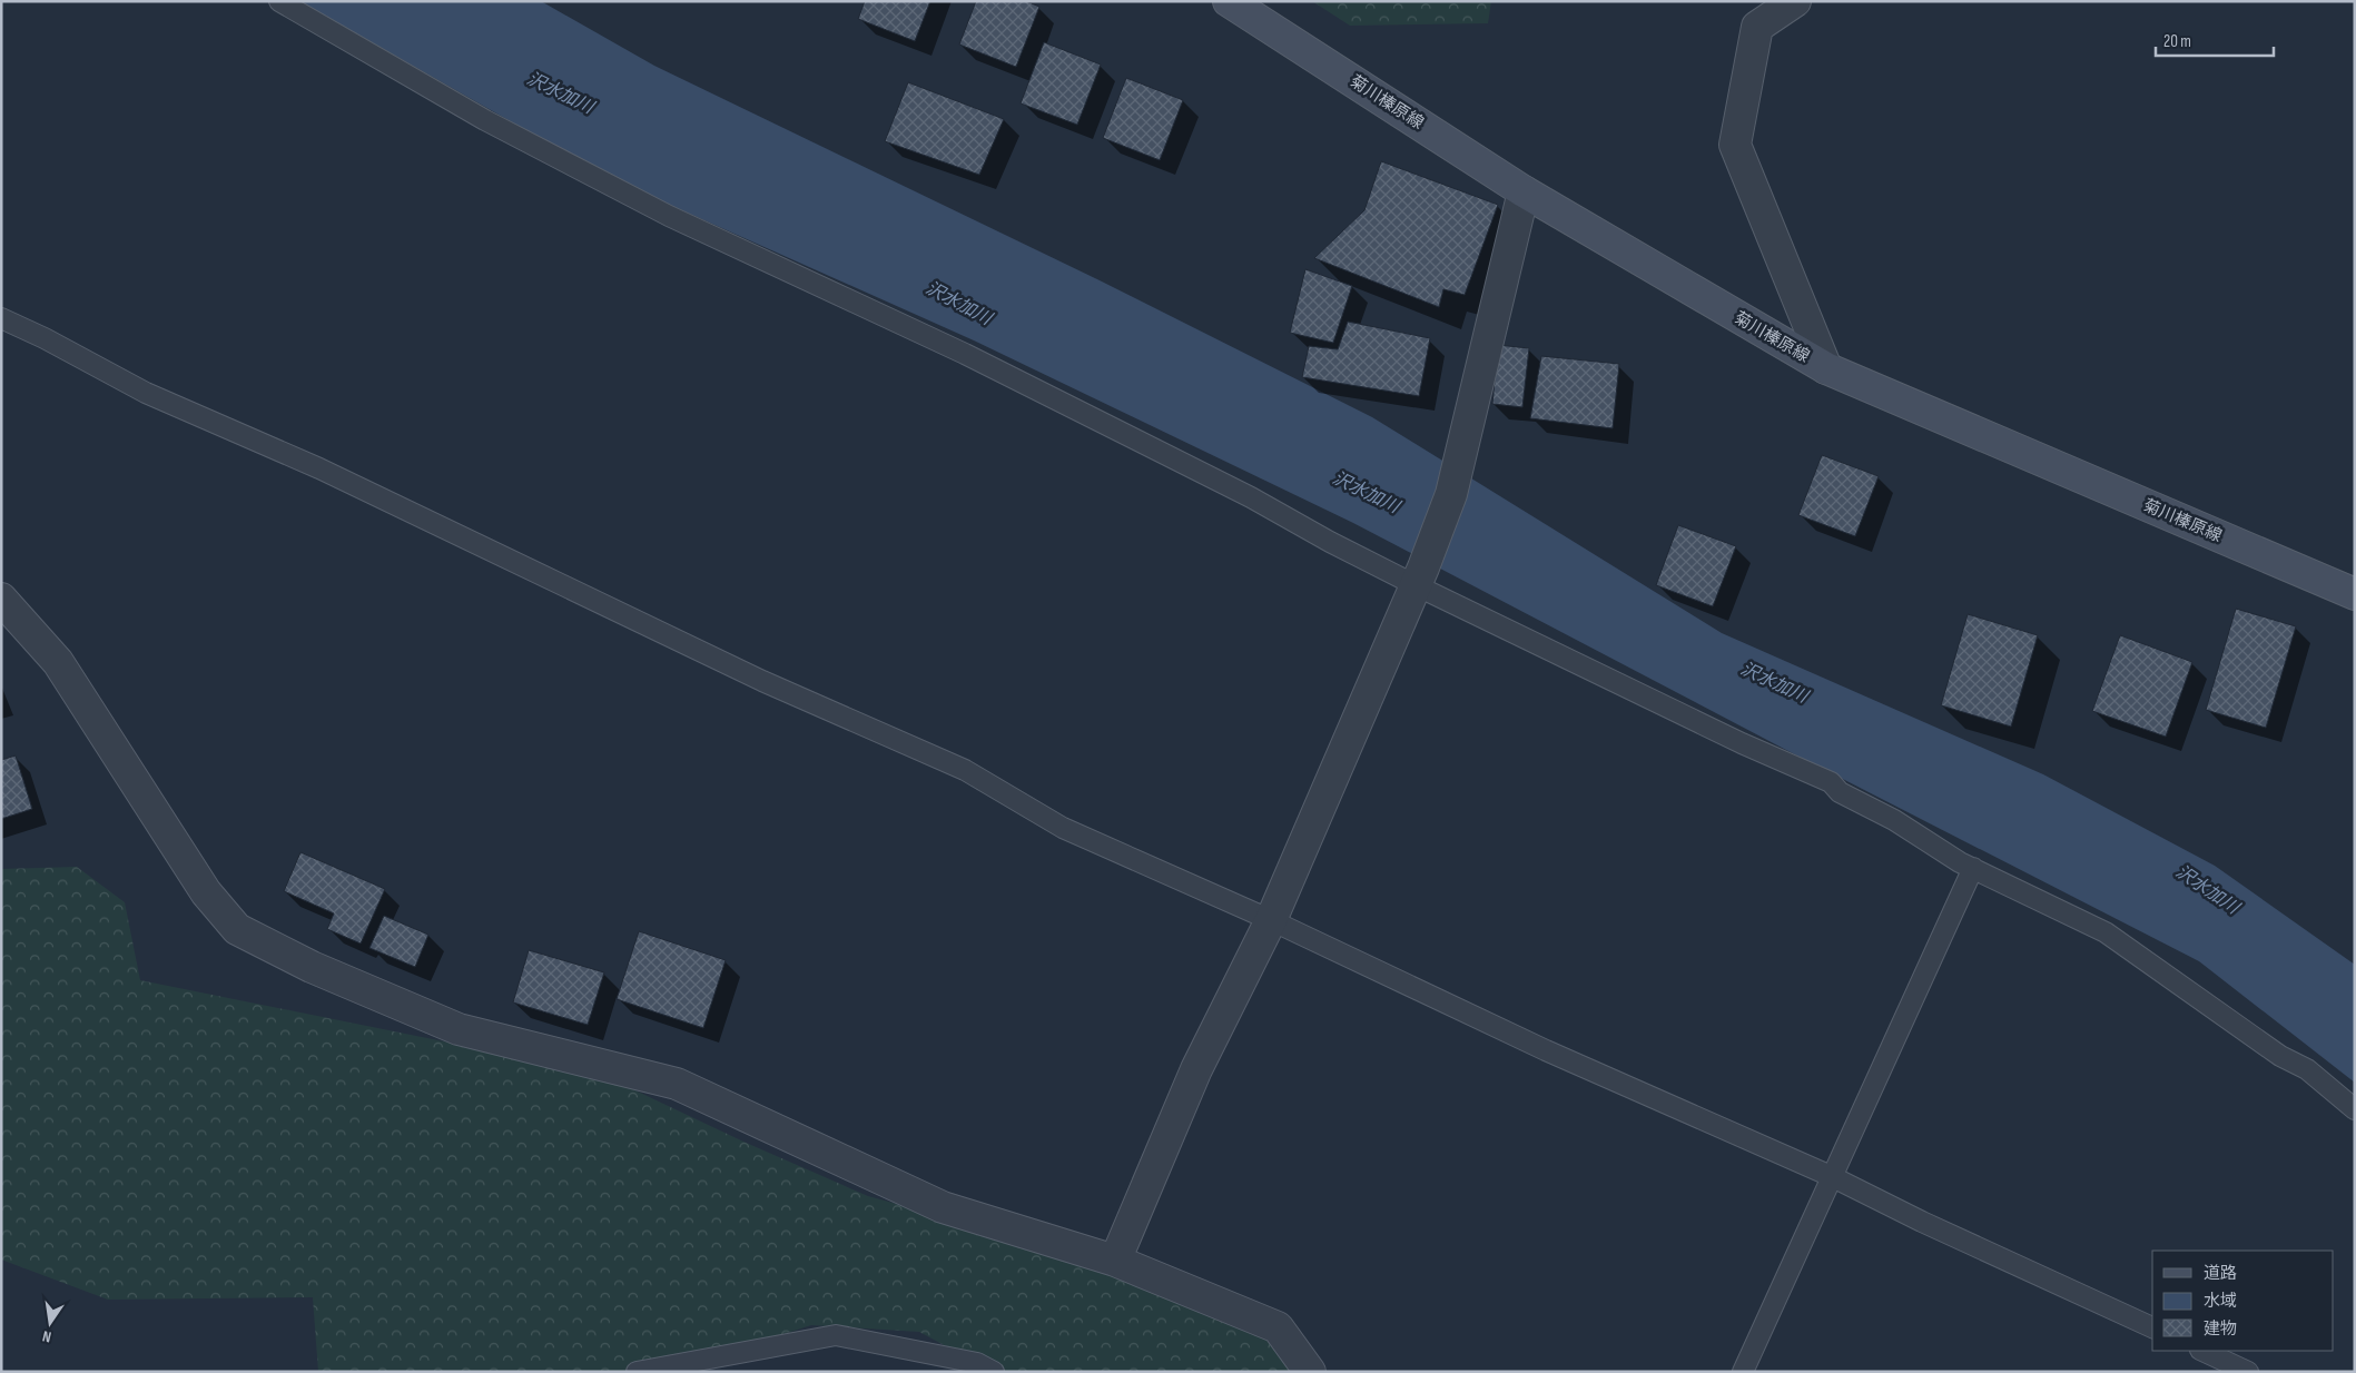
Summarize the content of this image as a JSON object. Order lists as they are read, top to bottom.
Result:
{
  "streets": {
    "main road": ["菊川榛原線"]
  },
  "water": ["沢水加川"],
  "legend": ["道路", "水域", "建物"],
  "scale_bar": "20 m",
  "north": "bottom"
}
